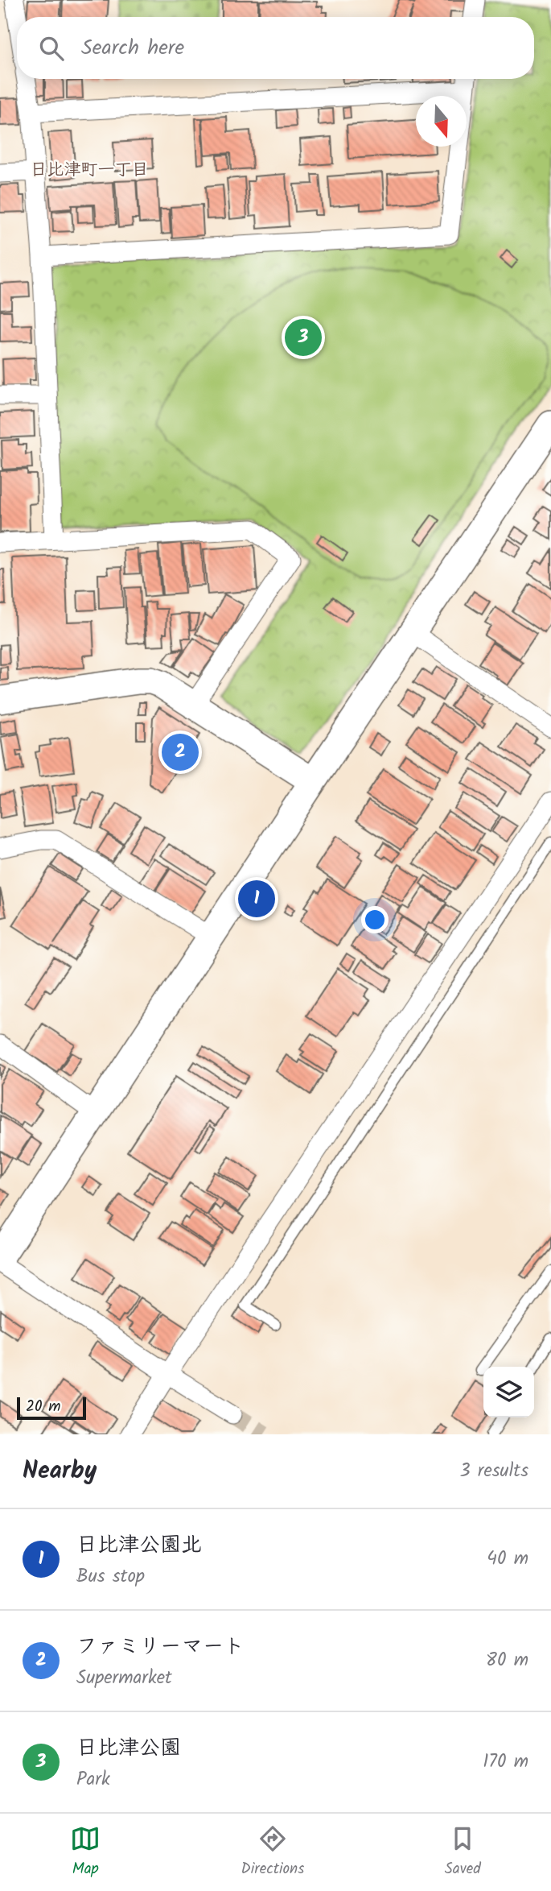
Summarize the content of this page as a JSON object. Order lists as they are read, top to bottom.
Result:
{
  "districts": ["日比津町一丁目"],
  "scale_bar": "20 m",
  "north": "bottom",
  "page": {
    "search": "Search here",
    "pins": ["3", "2", "1"],
    "scale": "20 m",
    "heading": ["Nearby", "3 results"],
    "list": [
      {
        "mark": "1",
        "name": "日比津公園北",
        "note": "Bus stop",
        "value": "40 m"
      },
      {
        "mark": "2",
        "name": "ファミリーマート",
        "note": "Supermarket",
        "value": "80 m"
      },
      {
        "mark": "3",
        "name": "日比津公園",
        "note": "Park",
        "value": "170 m"
      }
    ],
    "nav": ["Map", "Directions", "Saved"]
  }
}
